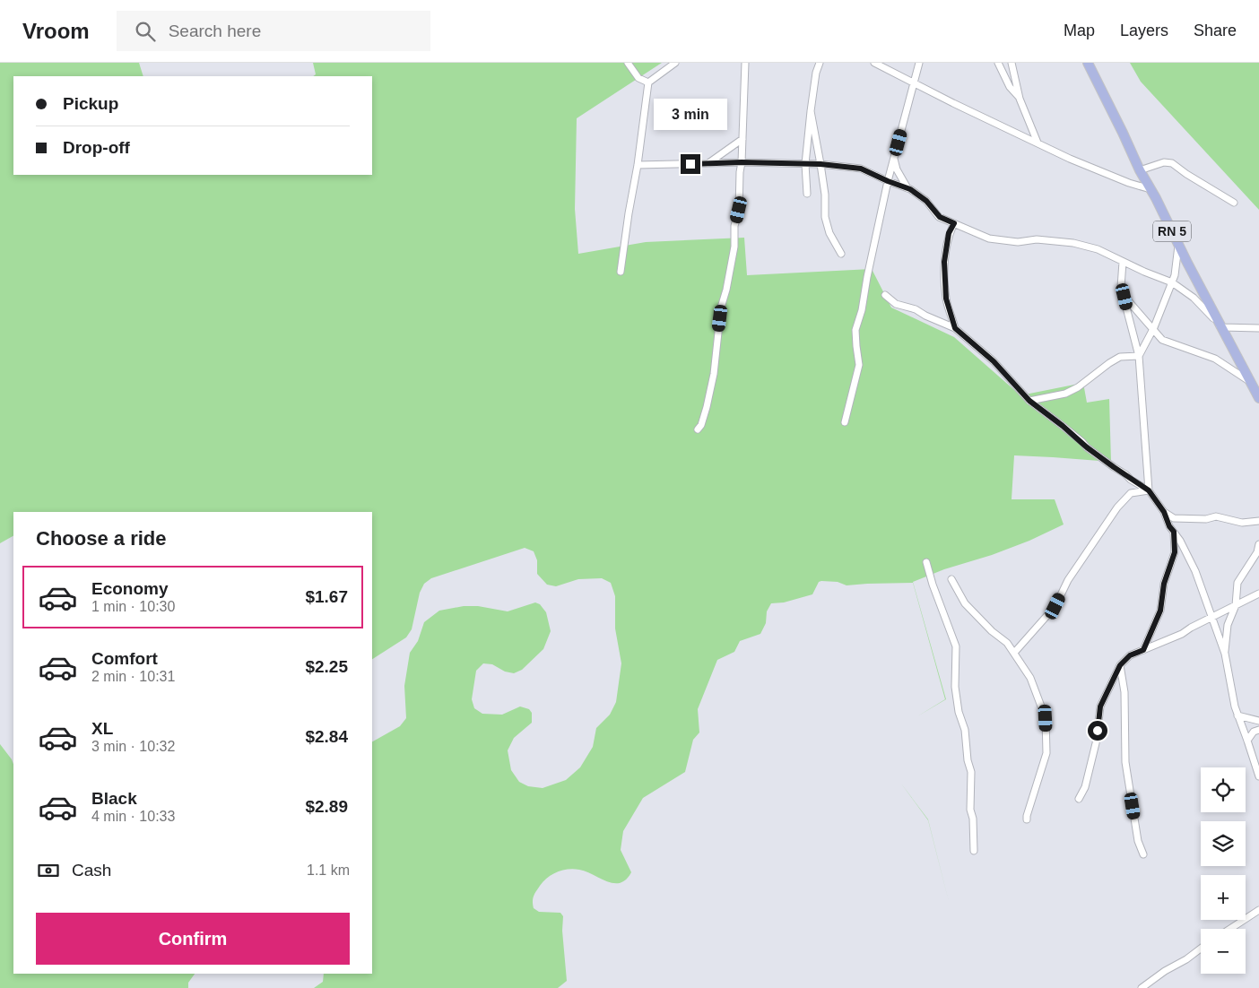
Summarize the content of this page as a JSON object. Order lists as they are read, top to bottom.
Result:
{
  "streets": {
    "main road": ["RN 5"]
  },
  "page": {
    "header": "Vroom",
    "search": "Search here",
    "nav": ["Map", "Layers", "Share"],
    "banner": ["Pickup", "Drop-off"],
    "bubble": "3 min",
    "heading": "Choose a ride",
    "list": [
      {
        "name": "Economy",
        "note": "1 min · 10:30",
        "value": "$1.67"
      },
      {
        "name": "Comfort",
        "note": "2 min · 10:31",
        "value": "$2.25"
      },
      {
        "name": "XL",
        "note": "3 min · 10:32",
        "value": "$2.84"
      },
      {
        "name": "Black",
        "note": "4 min · 10:33",
        "value": "$2.89"
      }
    ],
    "map_buttons": ["+", "−"],
    "pay": ["Cash", "1.1 km"],
    "buttons": "Confirm"
  }
}
